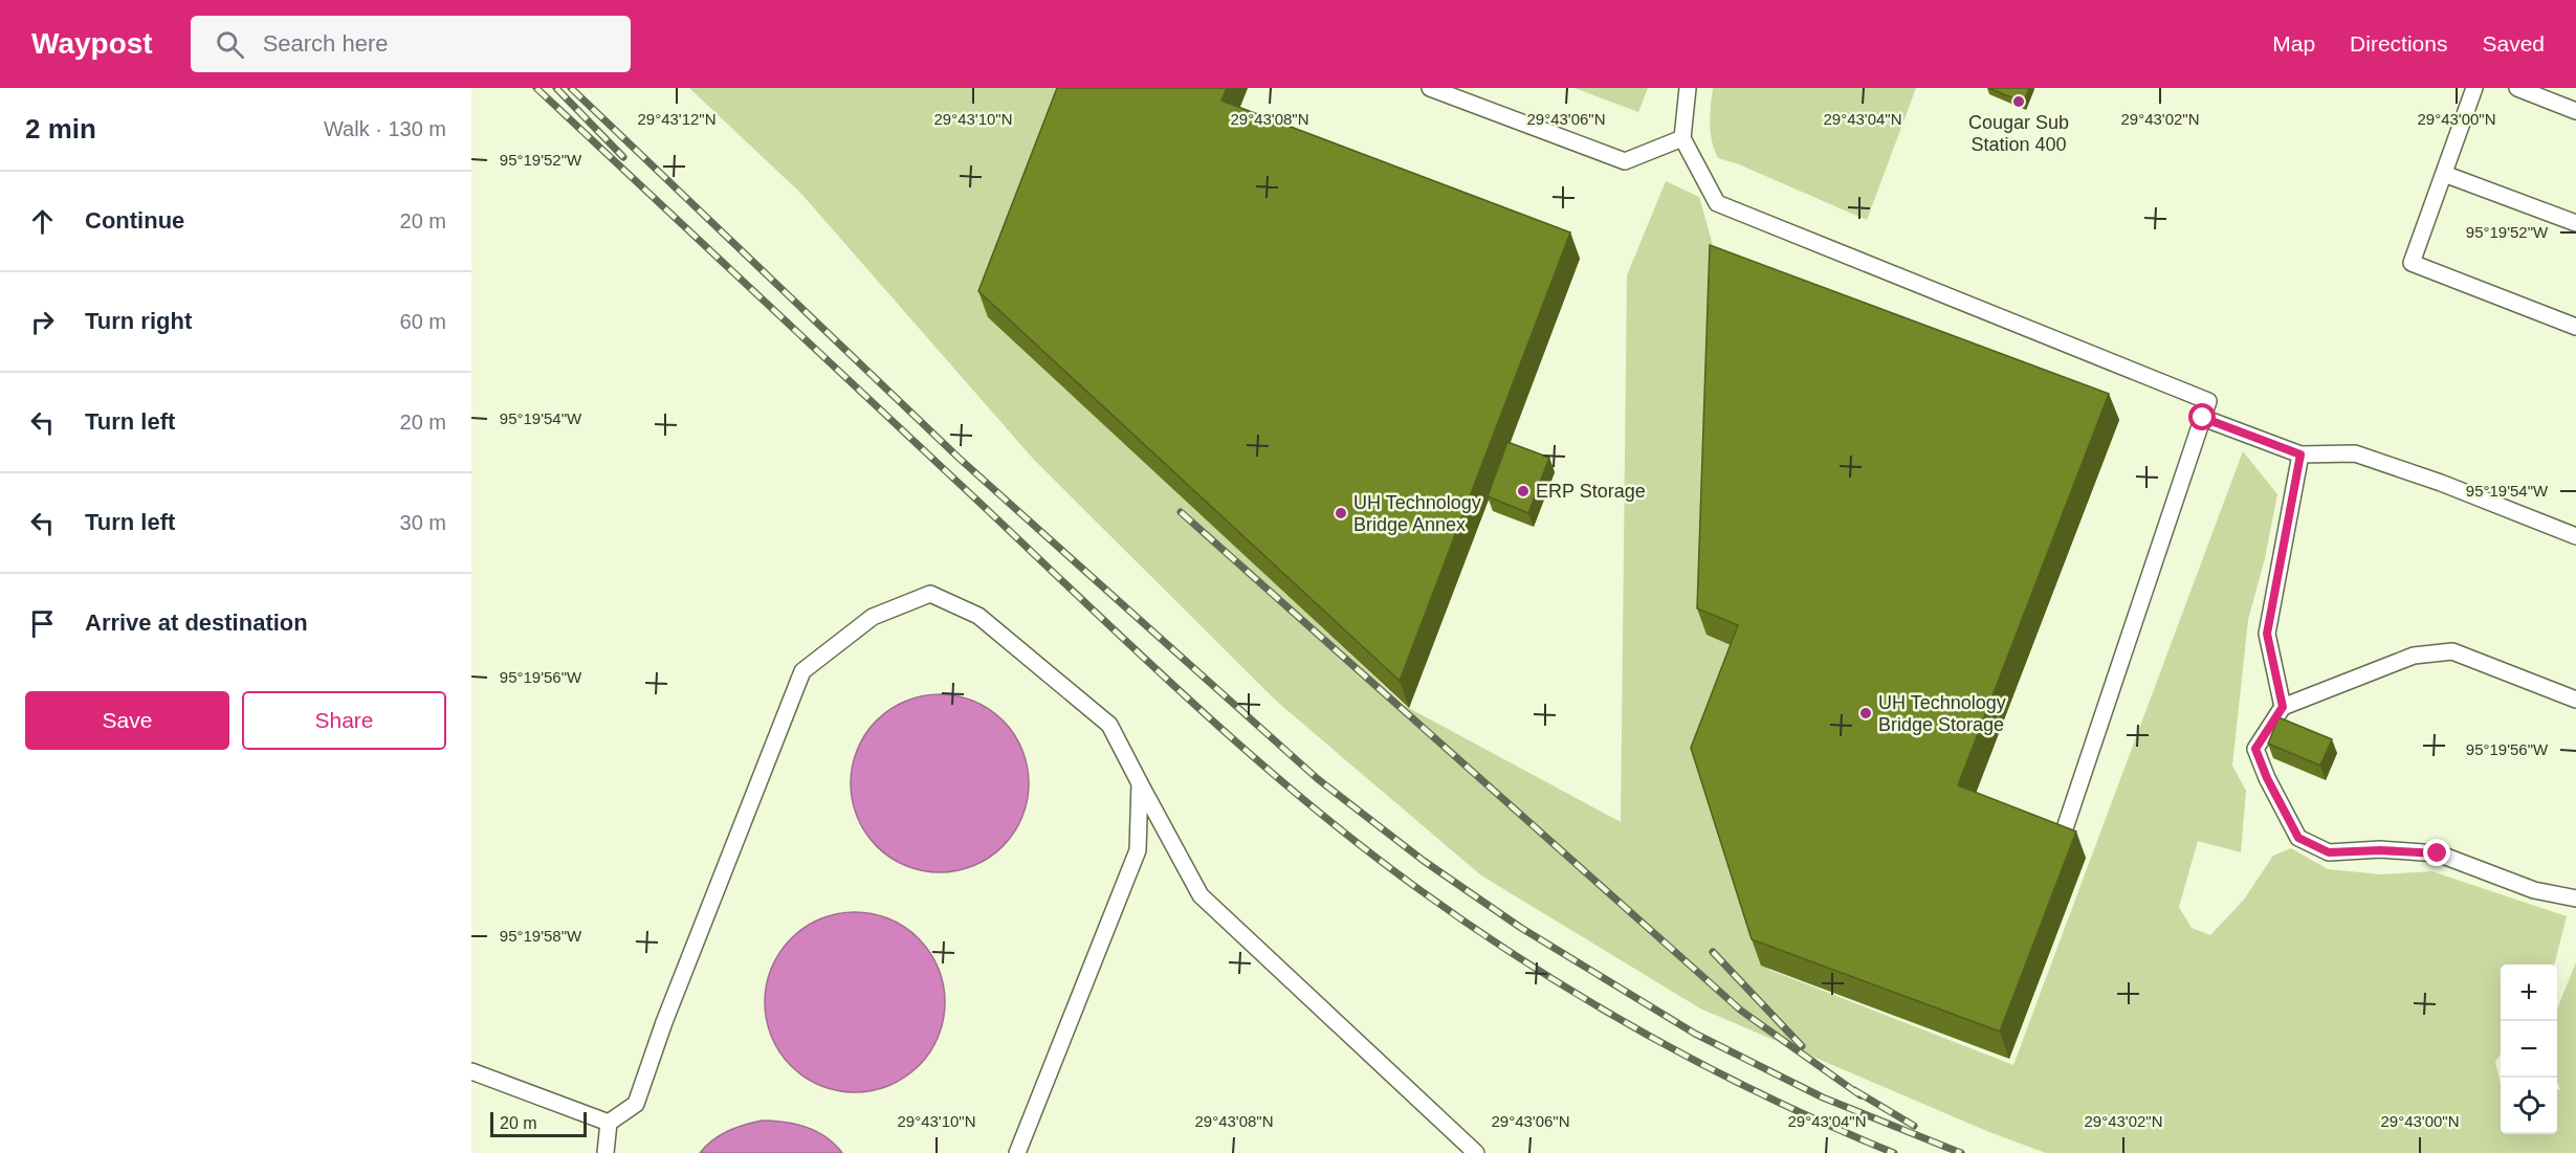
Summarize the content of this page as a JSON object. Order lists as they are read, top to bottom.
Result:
{
  "places": [
    "Cougar Sub Station 400",
    "ERP Storage",
    "UH Technology Bridge Annex",
    "UH Technology Bridge Storage"
  ],
  "scale_bar": "20 m",
  "page": {
    "header": "Waypost",
    "search": "Search here",
    "nav": ["Map", "Directions", "Saved"],
    "heading": ["2 min", "Walk · 130 m"],
    "list": [
      ["Continue", "20 m"],
      ["Turn right", "60 m"],
      ["Turn left", "20 m"],
      ["Turn left", "30 m"],
      "Arrive at destination"
    ],
    "buttons": ["Save", "Share"],
    "map_buttons": ["+", "−"],
    "scale": "20 m"
  },
  "coordinates": [
    "29°43'12\"N",
    "29°43'10\"N",
    "29°43'08\"N",
    "29°43'06\"N",
    "29°43'04\"N",
    "29°43'02\"N",
    "29°43'00\"N",
    "95°19'52\"W",
    "95°19'54\"W",
    "95°19'56\"W",
    "95°19'58\"W"
  ]
}
